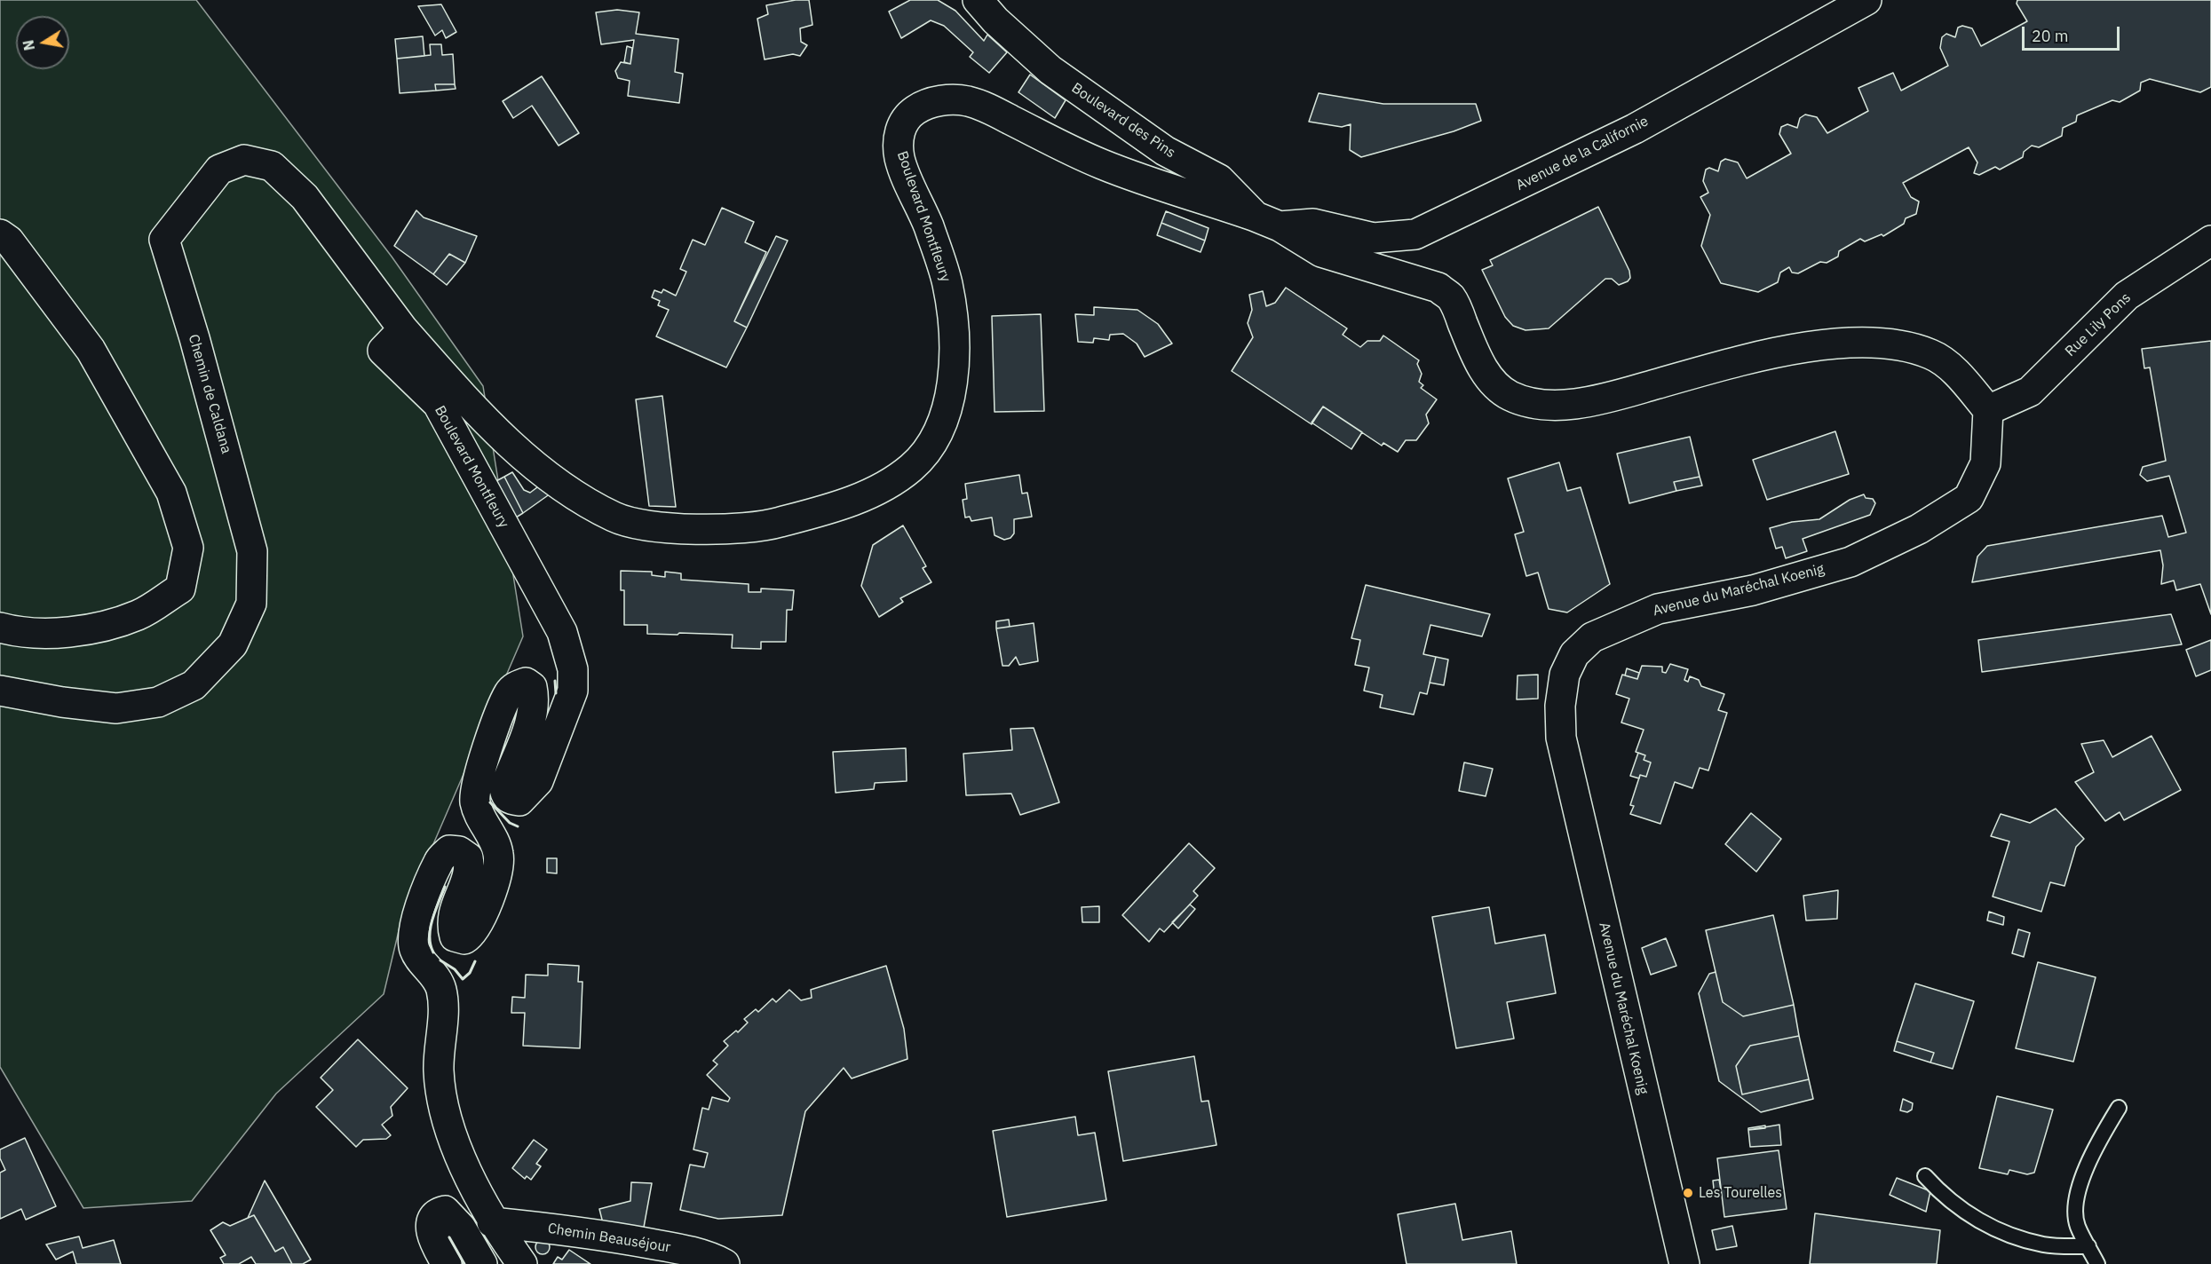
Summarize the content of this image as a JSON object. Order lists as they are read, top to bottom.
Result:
{
  "streets": {
    "street": [
      "Boulevard des Pins",
      "Avenue de la Californie",
      "Boulevard Montfleury",
      "Rue Lily Pons",
      "Chemin de Caldana",
      "Avenue du Maréchal Koenig",
      "Chemin Beauséjour"
    ]
  },
  "crossings": [
    ["Boulevard des Pins", "Avenue de la Californie"],
    ["Boulevard des Pins", "Boulevard Montfleury"],
    ["Avenue de la Californie", "Boulevard Montfleury"],
    ["Boulevard Montfleury", "Chemin de Caldana"],
    ["Boulevard Montfleury", "Chemin Beauséjour"],
    ["Rue Lily Pons", "Avenue du Maréchal Koenig"]
  ],
  "places": ["Les Tourelles"],
  "scale_bar": "20 m",
  "north": "left"
}
